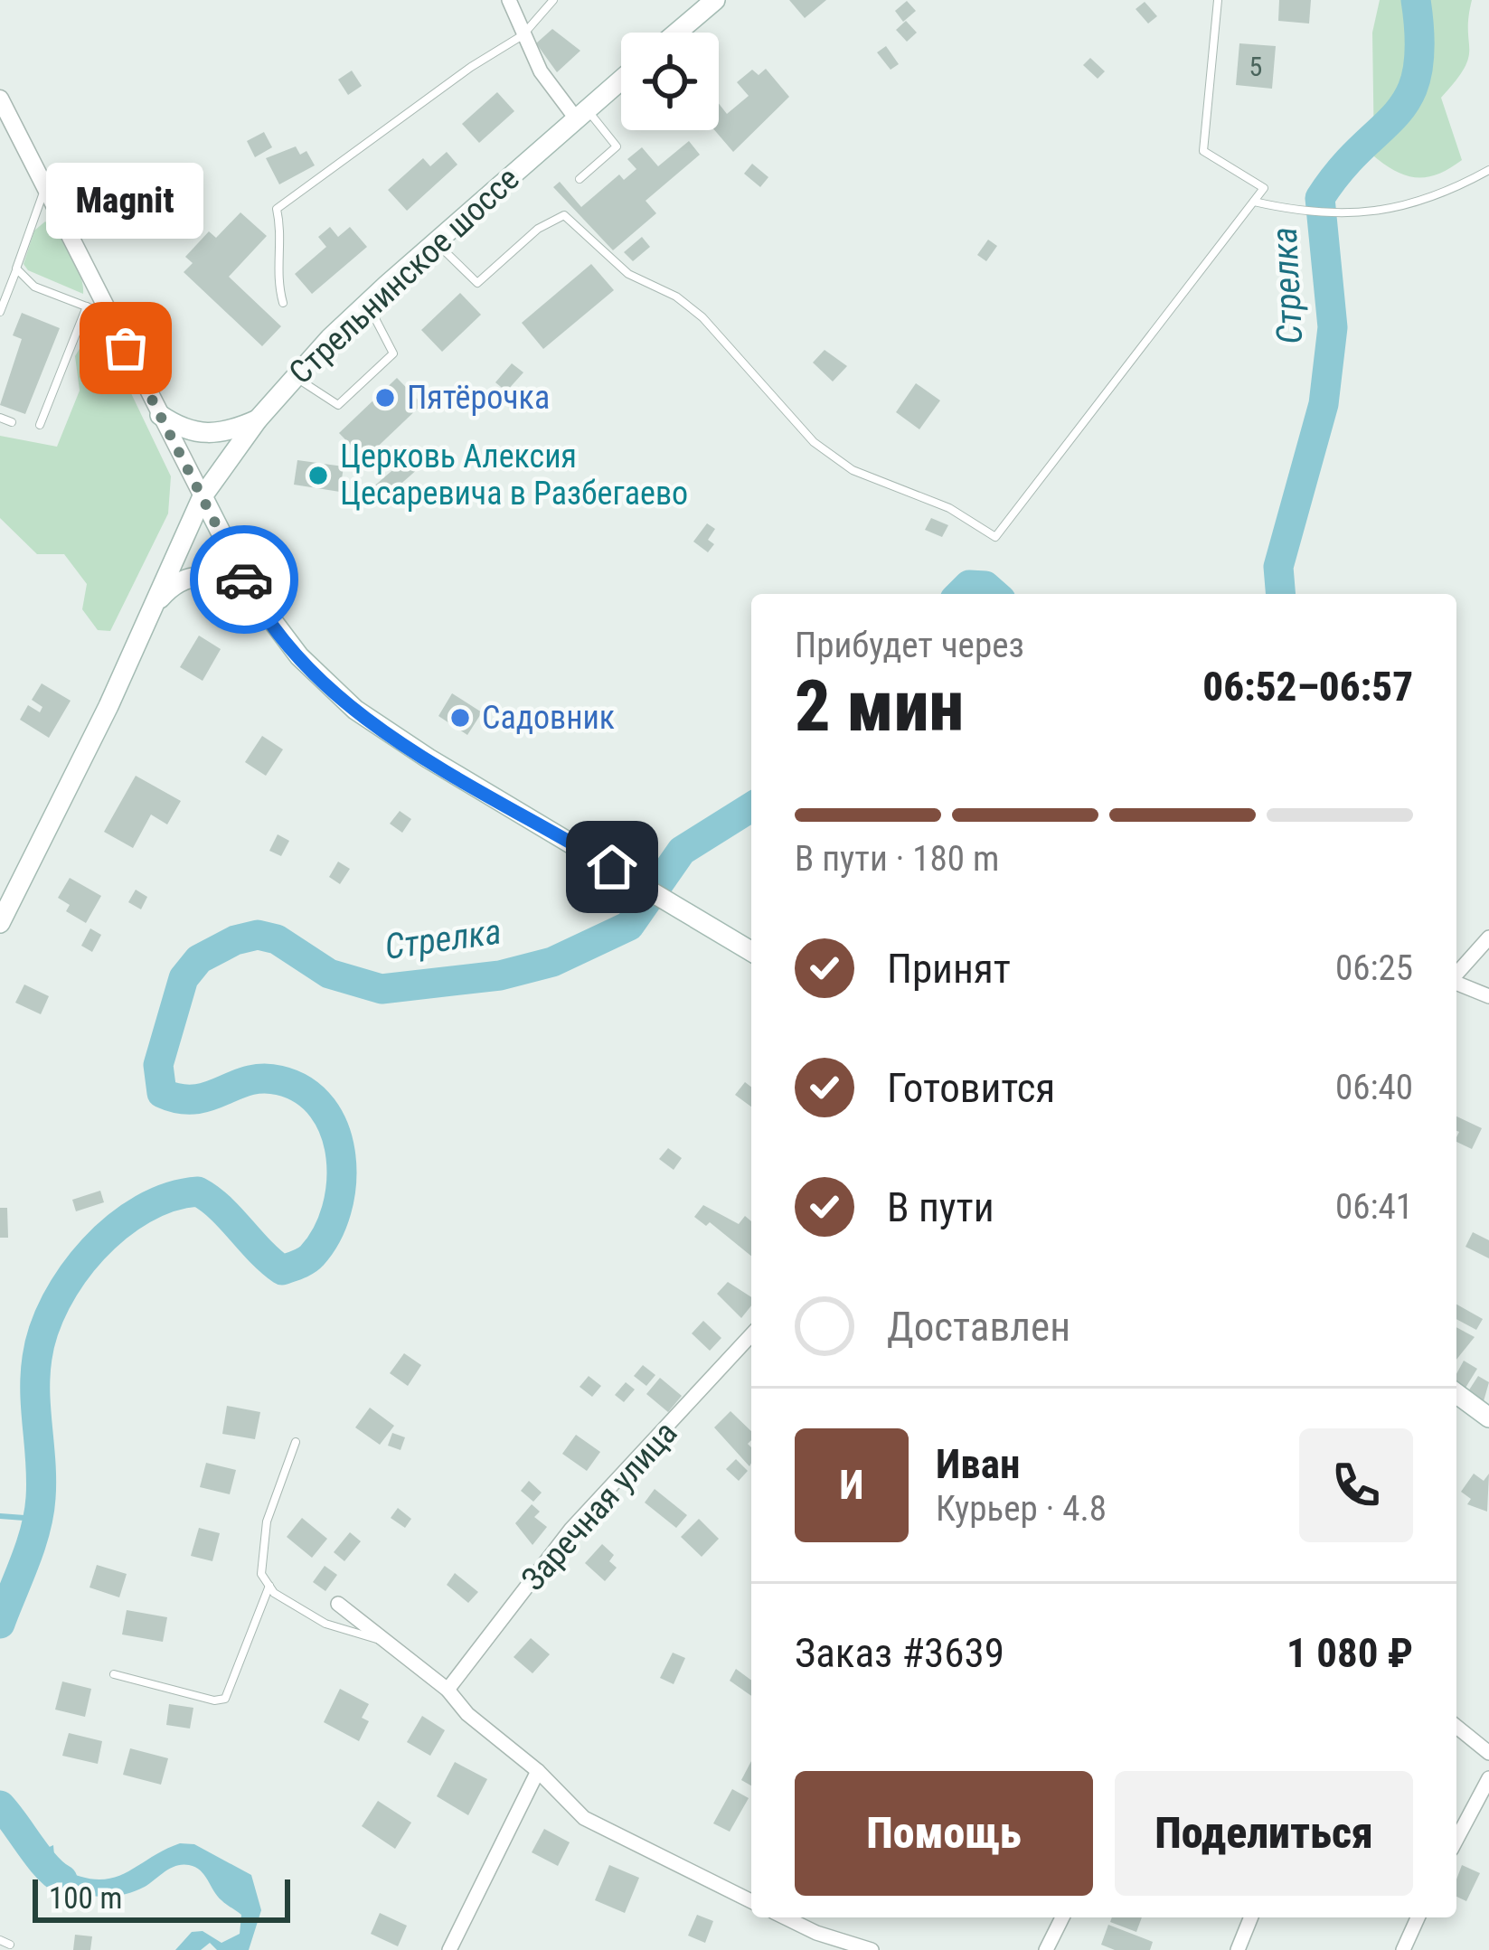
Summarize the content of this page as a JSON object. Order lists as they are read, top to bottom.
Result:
{
  "streets": {
    "main road": ["Стрельнинское шоссе"],
    "street": ["Заречная улица"]
  },
  "water": ["Стрелка"],
  "places": [
    "Magnit",
    "Пятёрочка",
    "Церковь Алексия Цесаревича в Разбегаево",
    "Садовник"
  ],
  "house_numbers": ["5"],
  "scale_bar": "100 m",
  "page": {
    "bubble": "Magnit",
    "heading": ["2 мин", "Прибудет через", "06:52–06:57"],
    "panel": [
      "Иван",
      "Курьер · 4.8",
      "Заказ #3639",
      "1 080 ₽"
    ],
    "bar": "В пути · 180 m",
    "list": [
      ["Принят", "06:25"],
      ["Готовится", "06:40"],
      ["В пути", "06:41"],
      "Доставлен"
    ],
    "round": "И",
    "buttons": ["Помощь", "Поделиться"],
    "scale": "100 m"
  }
}
